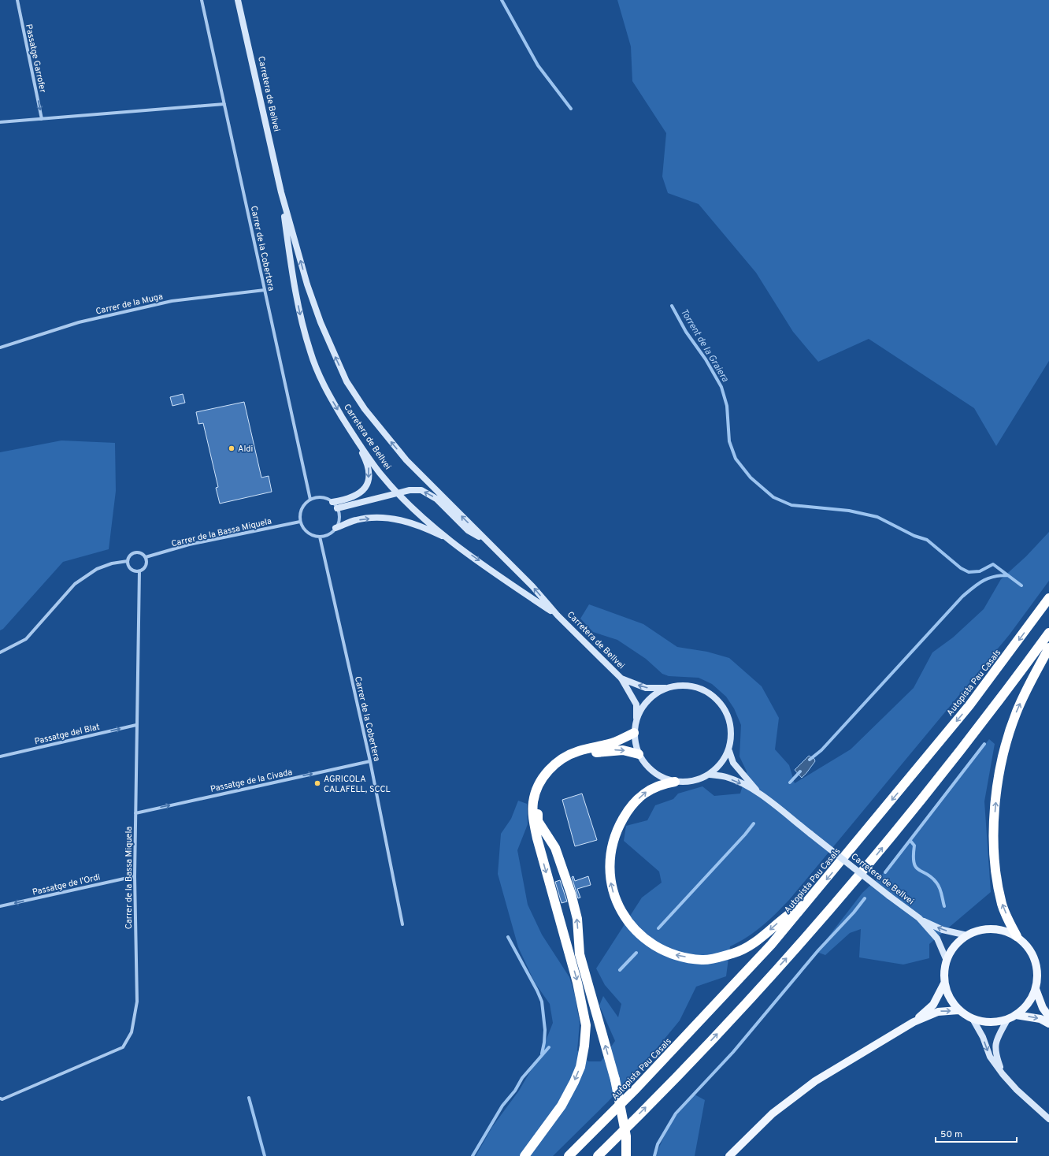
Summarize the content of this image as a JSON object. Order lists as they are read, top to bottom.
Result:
{
  "streets": {
    "highway": ["Autopista Pau Casals"],
    "main road": ["Carretera de Bellvei"],
    "street": [
      "Passatge Garrofer",
      "Carrer de la Cobertera",
      "Carrer de la Muga",
      "Carrer de la Bassa Miquela",
      "Passatge del Blat",
      "Passatge de la Civada",
      "Passatge de l'Ordi"
    ]
  },
  "crossings": [
    ["Carrer de la Cobertera", "Carrer de la Muga"],
    ["Carrer de la Cobertera", "Carrer de la Bassa Miquela"],
    ["Carrer de la Cobertera", "Passatge de la Civada"],
    ["Carrer de la Bassa Miquela", "Passatge del Blat"],
    ["Carrer de la Bassa Miquela", "Passatge de la Civada"],
    ["Carrer de la Bassa Miquela", "Passatge de l'Ordi"]
  ],
  "one_way": [
    "Passatge Garrofer",
    "Passatge del Blat",
    "Passatge de la Civada",
    "Passatge de l'Ordi"
  ],
  "water": ["Torrent de la Graiera"],
  "places": ["Aldi", "AGRICOLA CALAFELL, SCCL"],
  "scale_bar": "50 m"
}
